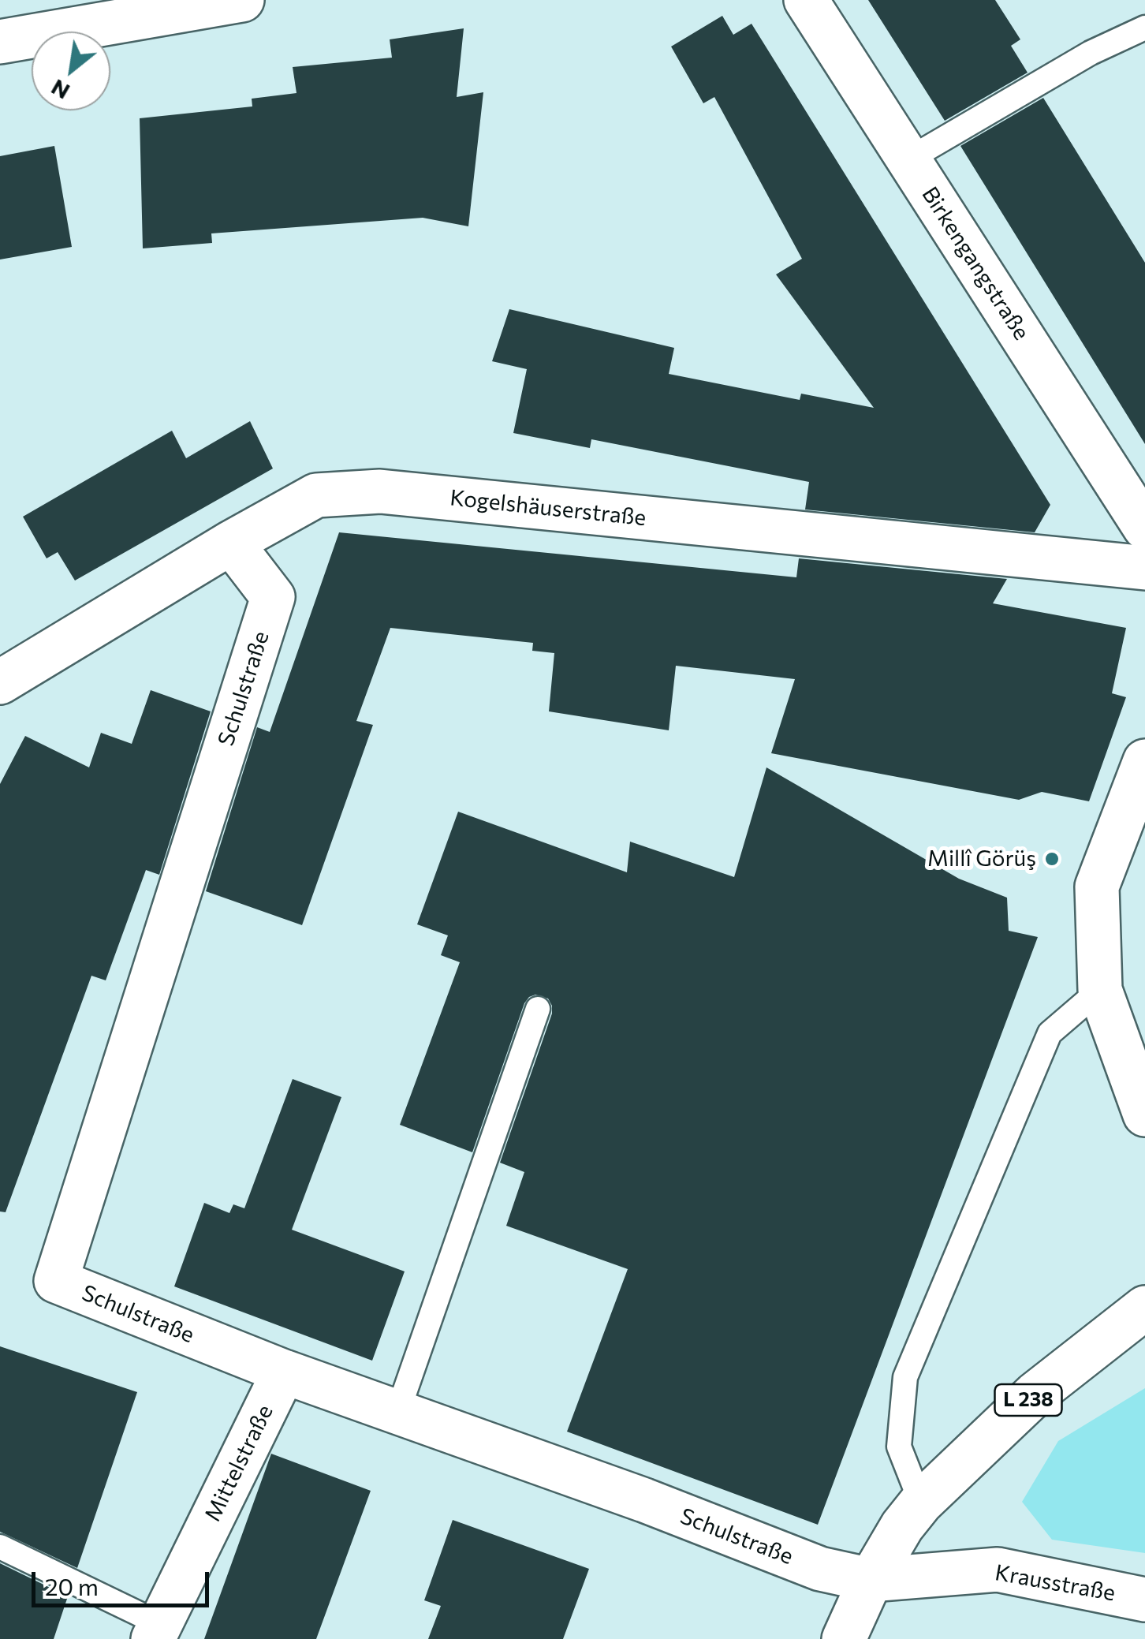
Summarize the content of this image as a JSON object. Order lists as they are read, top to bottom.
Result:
{
  "streets": {
    "street": [
      "Birkengangstraße",
      "Kogelshäuserstraße",
      "Schulstraße",
      "L 238",
      "Mittelstraße",
      "Krausstraße"
    ]
  },
  "crossings": [
    ["Kogelshäuserstraße", "Schulstraße"],
    ["Schulstraße", "L 238"],
    ["Schulstraße", "Mittelstraße"],
    ["Schulstraße", "Krausstraße"],
    ["L 238", "Krausstraße"]
  ],
  "places": ["Millî Görüş"],
  "scale_bar": "20 m",
  "north": "bottom left"
}
